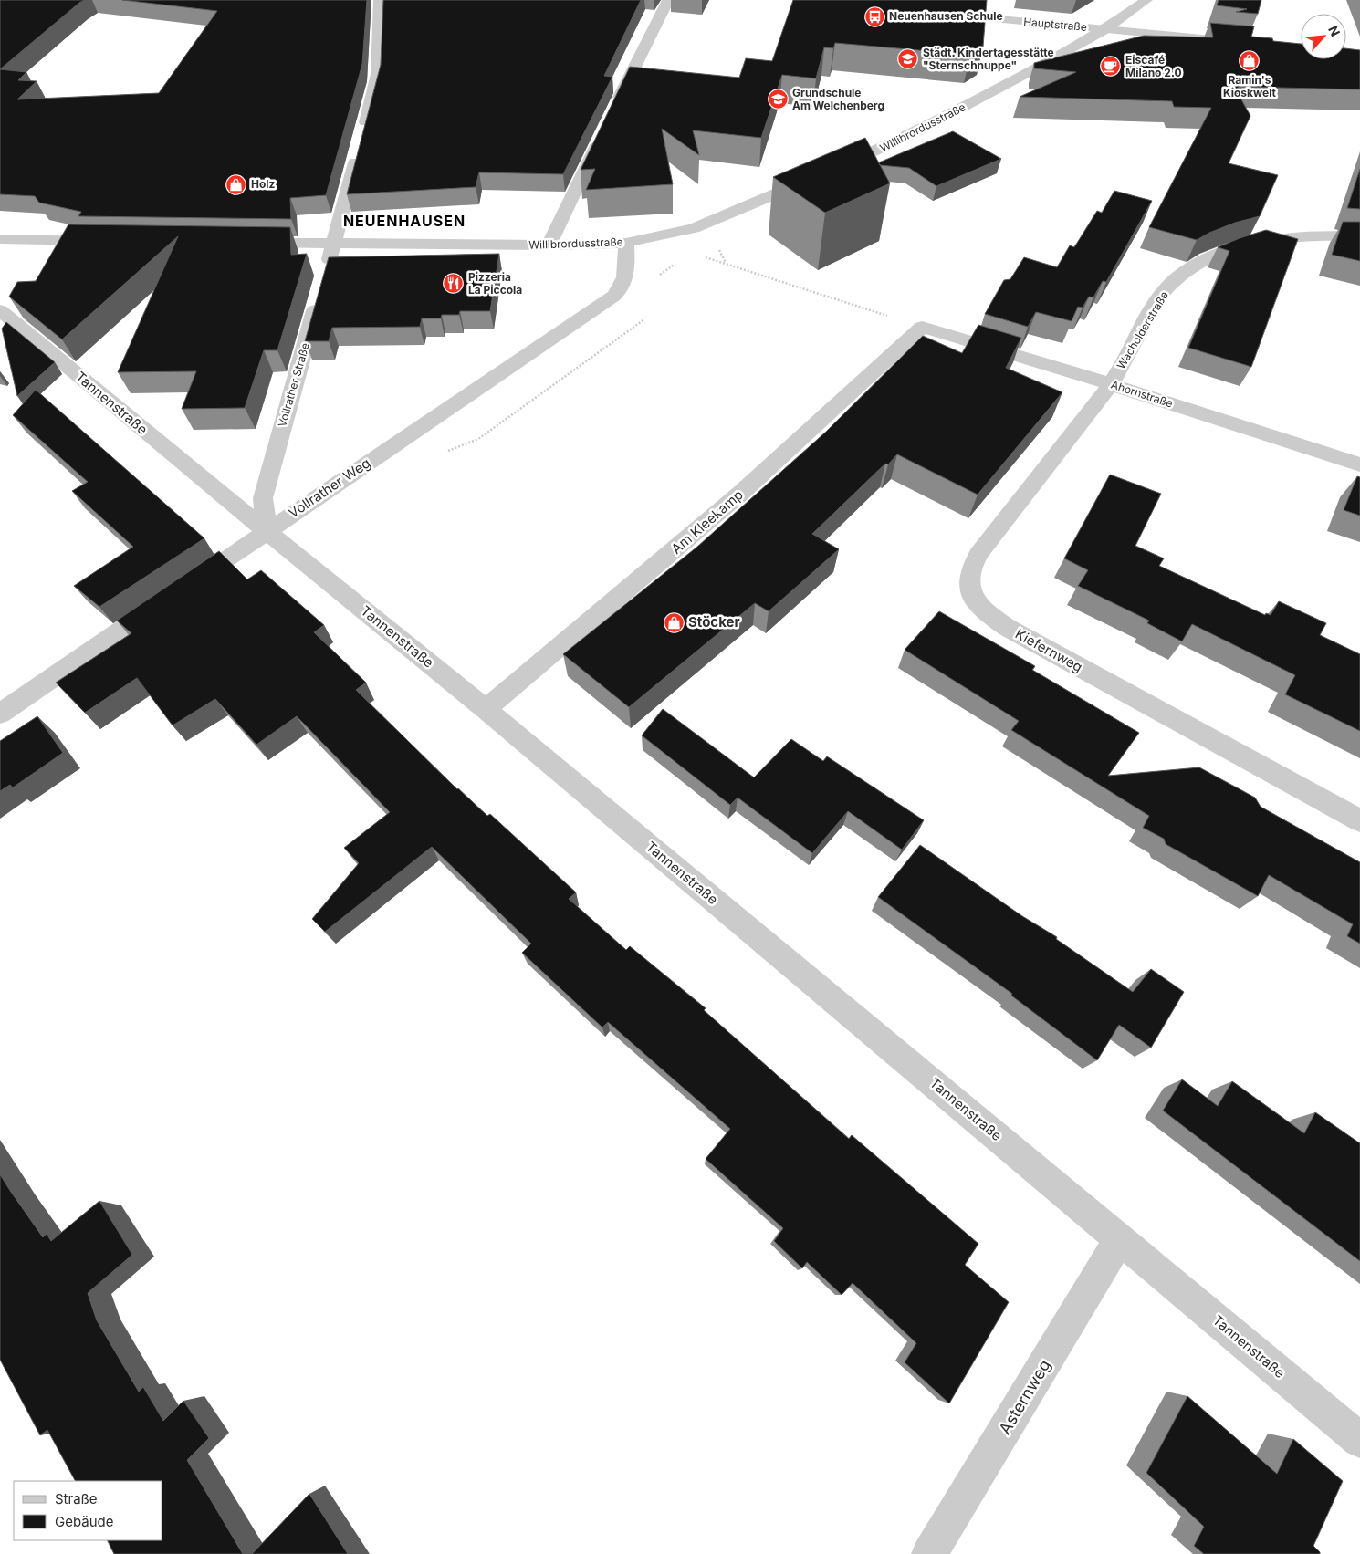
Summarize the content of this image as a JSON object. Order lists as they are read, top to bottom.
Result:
{
  "streets": {
    "street": [
      "Hauptstraße",
      "Willibrordusstraße",
      "Wacholderstraße",
      "Vollrather Straße",
      "Ahornstraße",
      "Tannenstraße",
      "Vollrather Weg",
      "Am Kleekamp",
      "Kiefernweg",
      "Asternweg"
    ]
  },
  "crossings": [
    ["Hauptstraße", "Willibrordusstraße"],
    ["Willibrordusstraße", "Vollrather Straße"],
    ["Willibrordusstraße", "Vollrather Weg"],
    ["Wacholderstraße", "Ahornstraße"],
    ["Wacholderstraße", "Kiefernweg"],
    ["Vollrather Straße", "Tannenstraße"],
    ["Vollrather Straße", "Vollrather Weg"],
    ["Ahornstraße", "Am Kleekamp"],
    ["Ahornstraße", "Kiefernweg"],
    ["Tannenstraße", "Vollrather Weg"],
    ["Tannenstraße", "Am Kleekamp"],
    ["Tannenstraße", "Asternweg"]
  ],
  "districts": ["NEUENHAUSEN"],
  "places": {
    "bus stop": ["Neuenhausen Schule"],
    "school or university": ["Städt. Kindertagesstätte \"Sternschnuppe\"", "Grundschule Am Welchenberg"],
    "shop": ["Ramin's Kioskwelt", "Holz", "Stöcker"],
    "cafe": ["Eiscafé Milano 2.0"],
    "restaurant": ["Pizzeria La Piccola"]
  },
  "legend": ["Straße", "Gebäude"],
  "north": "top right"
}
